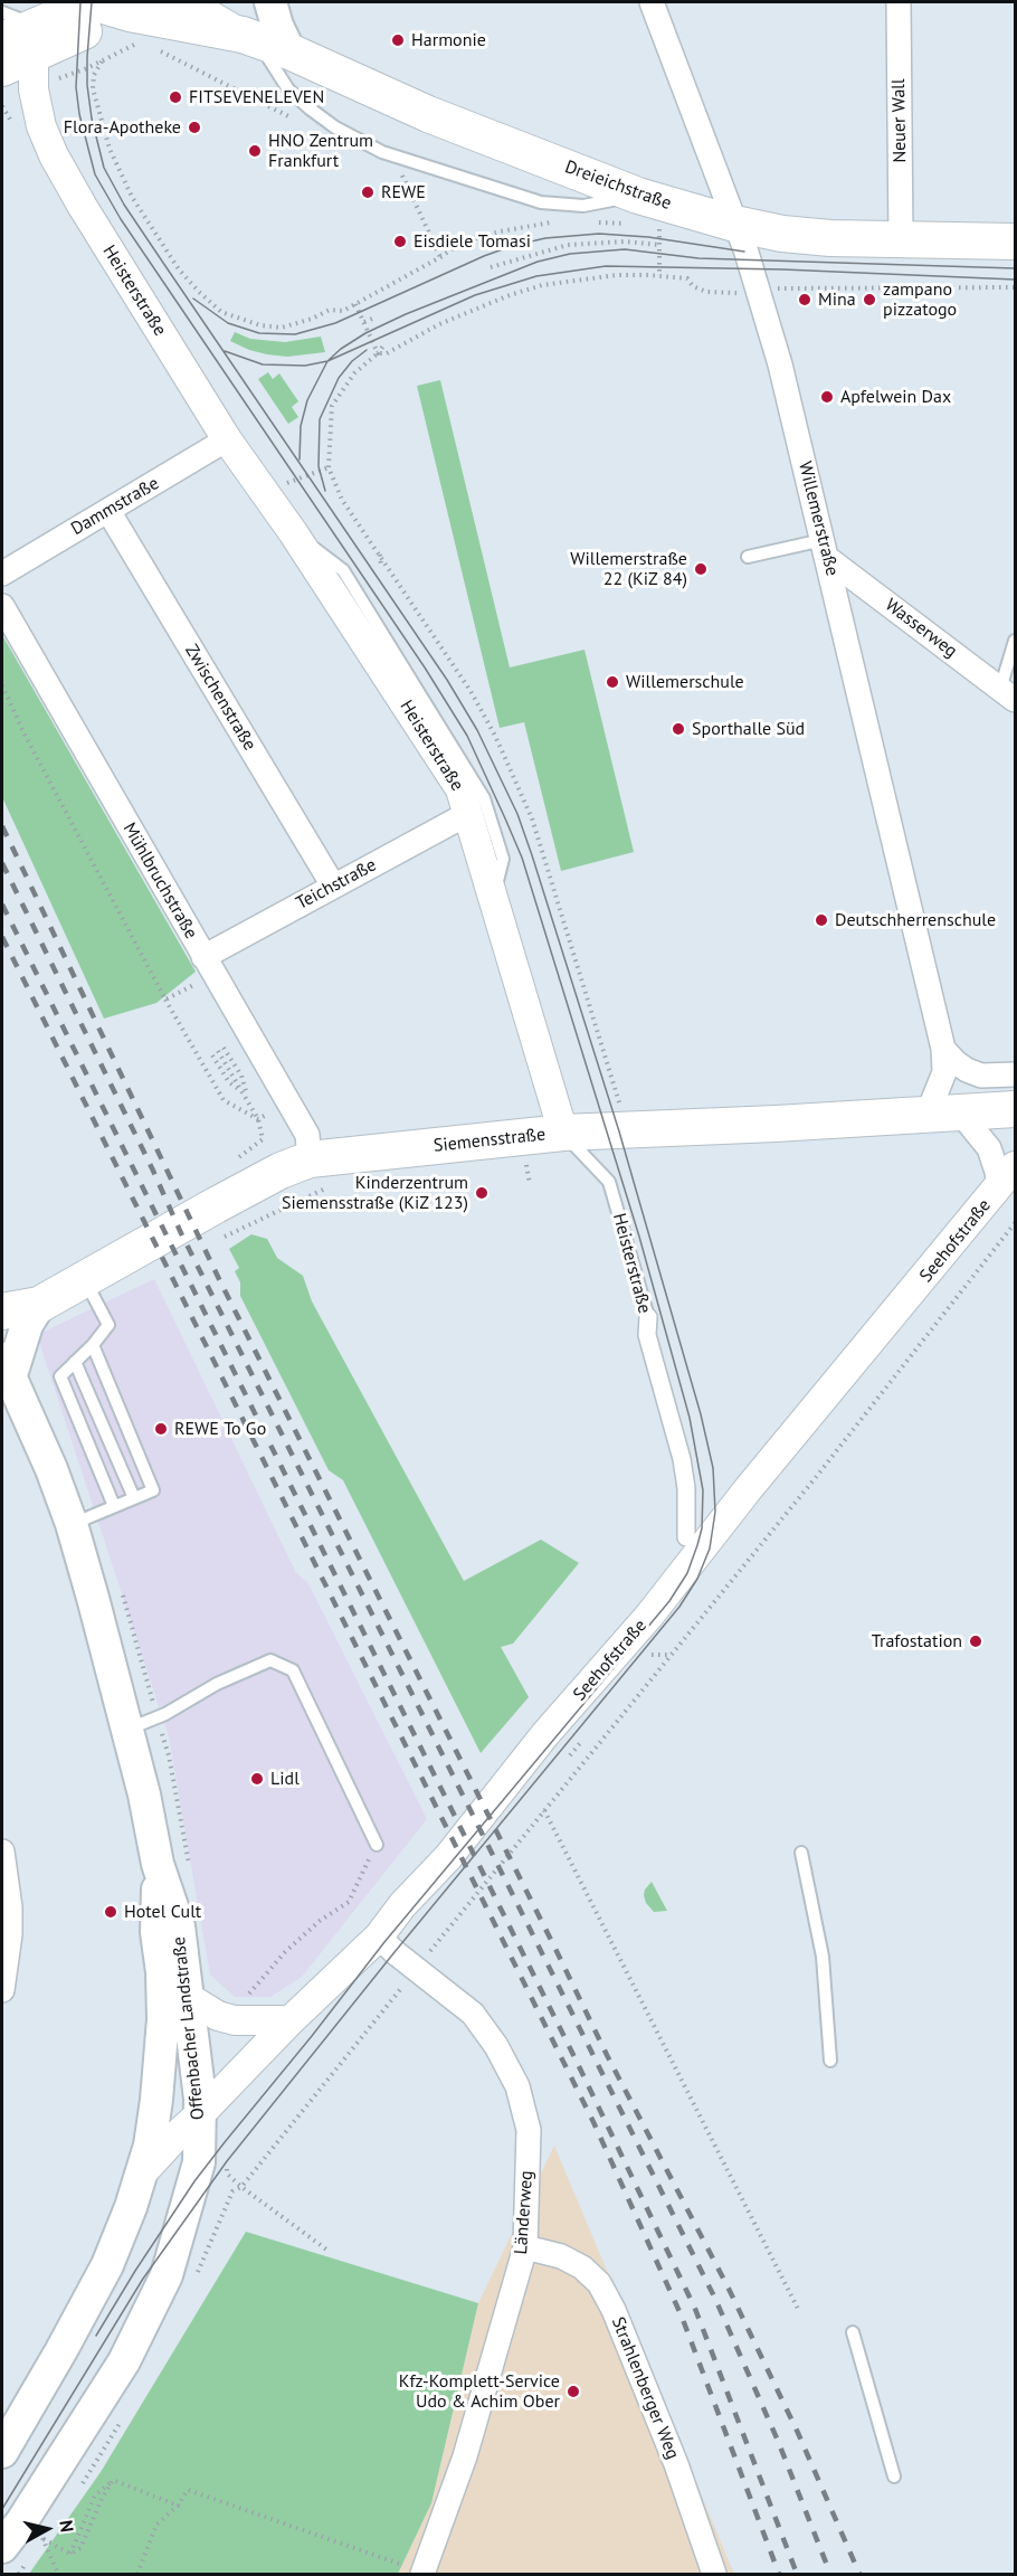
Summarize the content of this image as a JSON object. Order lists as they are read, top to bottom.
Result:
{
  "streets": {
    "main road": ["Dreieichstraße", "Siemensstraße", "Offenbacher Landstraße"],
    "street": [
      "Neuer Wall",
      "Heisterstraße",
      "Dammstraße",
      "Willemerstraße",
      "Wasserweg",
      "Zwischenstraße",
      "Mühlbruchstraße",
      "Teichstraße",
      "Seehofstraße",
      "Länderweg",
      "Strahlenberger Weg"
    ]
  },
  "crossings": [
    ["Neuer Wall", "Dreieichstraße"],
    ["Dreieichstraße", "Willemerstraße"],
    ["Heisterstraße", "Dammstraße"],
    ["Heisterstraße", "Teichstraße"],
    ["Heisterstraße", "Siemensstraße"],
    ["Dammstraße", "Zwischenstraße"],
    ["Willemerstraße", "Wasserweg"],
    ["Willemerstraße", "Siemensstraße"],
    ["Willemerstraße", "Seehofstraße"],
    ["Zwischenstraße", "Teichstraße"],
    ["Mühlbruchstraße", "Teichstraße"],
    ["Mühlbruchstraße", "Siemensstraße"],
    ["Siemensstraße", "Seehofstraße"],
    ["Seehofstraße", "Offenbacher Landstraße"],
    ["Seehofstraße", "Länderweg"],
    ["Länderweg", "Strahlenberger Weg"]
  ],
  "places": [
    "Harmonie",
    "FITSEVENELEVEN",
    "Flora-Apotheke",
    "HNO Zentrum Frankfurt",
    "REWE",
    "Eisdiele Tomasi",
    "Mina",
    "zampano pizzatogo",
    "Apfelwein Dax",
    "Willemerstraße 22 (KiZ 84)",
    "Willemerschule",
    "Sporthalle Süd",
    "Deutschherrenschule",
    "Kinderzentrum Siemensstraße (KiZ 123)",
    "REWE To Go",
    "Trafostation",
    "Lidl",
    "Hotel Cult",
    "Kfz-Komplett-Service Udo & Achim Ober"
  ],
  "north": "right"
}
